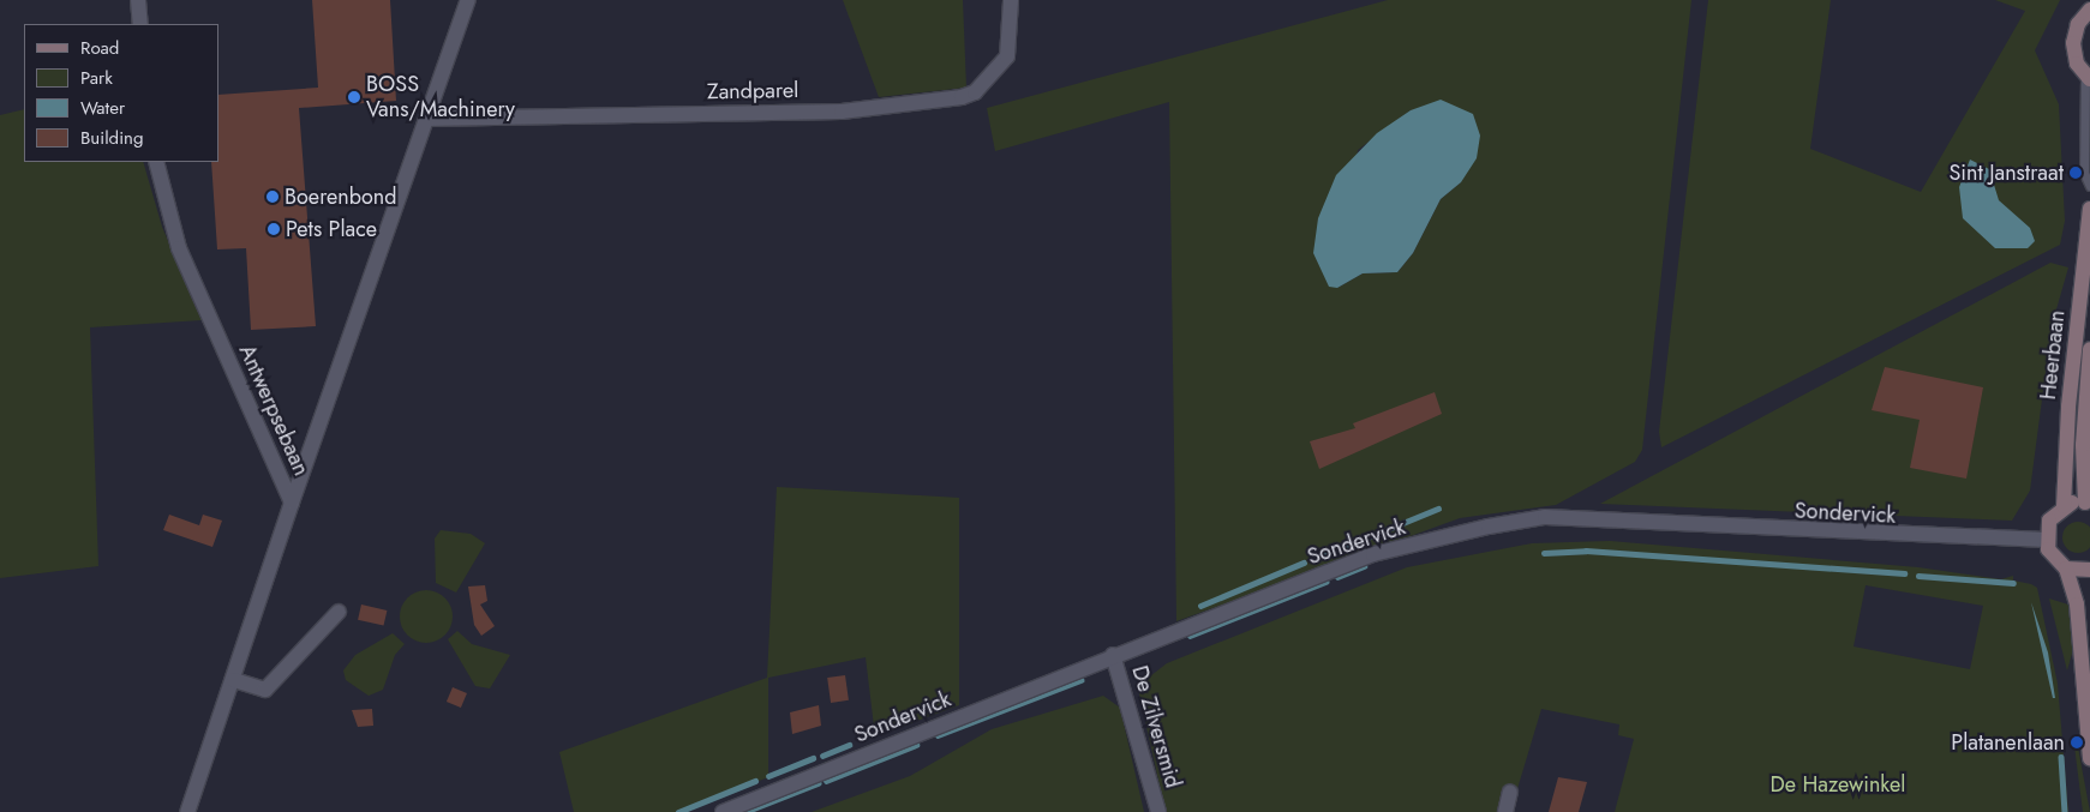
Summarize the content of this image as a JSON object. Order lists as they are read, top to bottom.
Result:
{
  "streets": {
    "main road": ["Heerbaan"],
    "street": [
      "Zandparel",
      "Antwerpsebaan",
      "Sondervick",
      "De Zilversmid"
    ]
  },
  "crossings": [
    ["Sondervick", "De Zilversmid"]
  ],
  "parks": ["De Hazewinkel"],
  "places": [
    "BOSS Vans/Machinery",
    "Sint Janstraat",
    "Boerenbond",
    "Pets Place",
    "Platanenlaan"
  ],
  "legend": [
    "Road",
    "Park",
    "Water",
    "Building"
  ]
}
